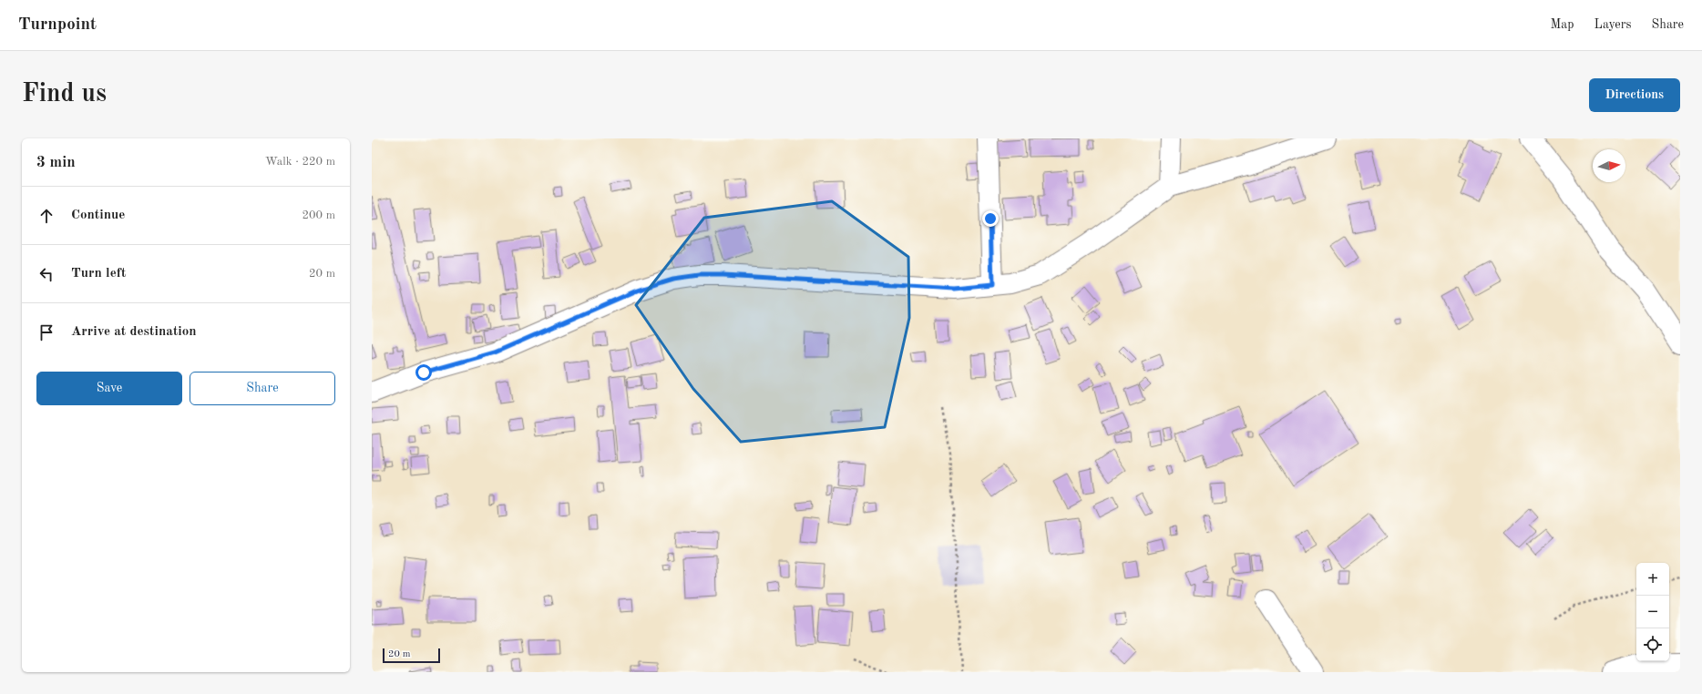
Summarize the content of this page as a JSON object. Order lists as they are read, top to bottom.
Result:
{
  "scale_bar": "20 m",
  "north": "right",
  "page": {
    "header": "Turnpoint",
    "nav": ["Map", "Layers", "Share"],
    "buttons": [
      "Directions",
      ["Save", "Share"]
    ],
    "title": "Find us",
    "heading": ["3 min", "Walk · 220 m"],
    "list": [
      ["Continue", "200 m"],
      ["Turn left", "20 m"],
      "Arrive at destination"
    ],
    "map_buttons": ["+", "−"],
    "scale": "20 m"
  }
}
